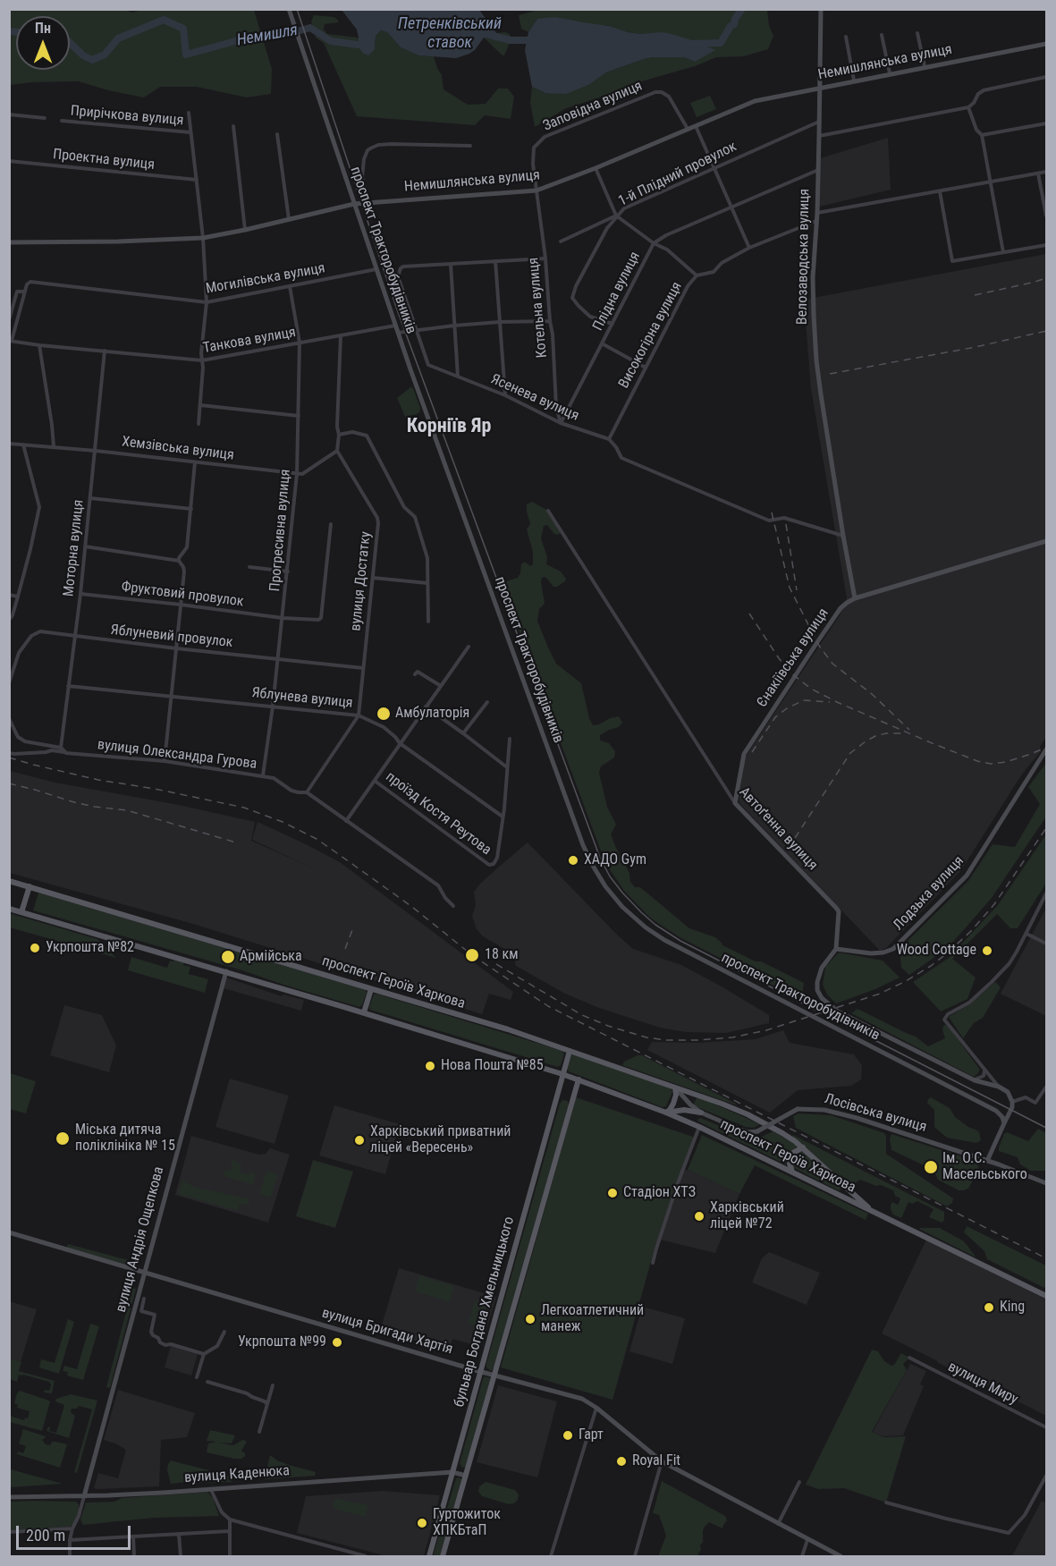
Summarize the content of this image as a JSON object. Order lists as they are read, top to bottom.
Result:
{
  "streets": {
    "main road": ["проспект Героїв Харкова", "бульвар Богдана Хмельницького"],
    "street": [
      "Немишлянська вулиця",
      "Заповідна вулиця",
      "Прирічкова вулиця",
      "Проектна вулиця",
      "1-й Плідний провулок",
      "проспект Тракторобудівників",
      "Велозаводська вулиця",
      "Могилівська вулиця",
      "Плідна вулиця",
      "Котельна вулиця",
      "Високогірна вулиця",
      "Танкова вулиця",
      "Ясенева вулиця",
      "Хемзівська вулиця",
      "Прогресивна вулиця",
      "Моторна вулиця",
      "вулиця Достатку",
      "Фруктовий провулок",
      "Яблуневий провулок",
      "Єнакіївська вулиця",
      "Яблунева вулиця",
      "вулиця Олександра Гурова",
      "проїзд Костя Реутова",
      "Автоґенна вулиця",
      "Лодзька вулиця",
      "Лосівська вулиця",
      "вулиця Андрія Ощепкова",
      "вулиця Бригади Хартія",
      "вулиця Миру",
      "вулиця Каденюка"
    ]
  },
  "crossings": [
    ["Немишлянська вулиця", "Заповідна вулиця"],
    ["Немишлянська вулиця", "проспект Тракторобудівників"],
    ["Немишлянська вулиця", "Велозаводська вулиця"],
    ["Немишлянська вулиця", "Котельна вулиця"],
    ["Заповідна вулиця", "Котельна вулиця"],
    ["1-й Плідний провулок", "Велозаводська вулиця"],
    ["1-й Плідний провулок", "Плідна вулиця"],
    ["проспект Тракторобудівників", "Могилівська вулиця"],
    ["проспект Тракторобудівників", "Танкова вулиця"],
    ["Велозаводська вулиця", "Плідна вулиця"],
    ["Велозаводська вулиця", "Високогірна вулиця"],
    ["Велозаводська вулиця", "Єнакіївська вулиця"],
    ["Могилівська вулиця", "Прогресивна вулиця"],
    ["Плідна вулиця", "Котельна вулиця"],
    ["Плідна вулиця", "Ясенева вулиця"],
    ["Котельна вулиця", "Ясенева вулиця"],
    ["Високогірна вулиця", "Ясенева вулиця"],
    ["Танкова вулиця", "Прогресивна вулиця"],
    ["Танкова вулиця", "Моторна вулиця"],
    ["Хемзівська вулиця", "Прогресивна вулиця"],
    ["Хемзівська вулиця", "Моторна вулиця"],
    ["Прогресивна вулиця", "Фруктовий провулок"],
    ["Прогресивна вулиця", "Яблуневий провулок"],
    ["Прогресивна вулиця", "Яблунева вулиця"],
    ["Прогресивна вулиця", "вулиця Олександра Гурова"],
    ["Моторна вулиця", "Фруктовий провулок"],
    ["Моторна вулиця", "Яблуневий провулок"],
    ["Моторна вулиця", "Яблунева вулиця"],
    ["вулиця Достатку", "Яблуневий провулок"],
    ["вулиця Достатку", "Яблунева вулиця"],
    ["вулиця Достатку", "вулиця Олександра Гурова"],
    ["Єнакіївська вулиця", "Автоґенна вулиця"],
    ["Яблунева вулиця", "проїзд Костя Реутова"],
    ["Автоґенна вулиця", "Лодзька вулиця"],
    ["проспект Героїв Харкова", "Лосівська вулиця"],
    ["проспект Героїв Харкова", "вулиця Андрія Ощепкова"],
    ["проспект Героїв Харкова", "бульвар Богдана Хмельницького"],
    ["вулиця Андрія Ощепкова", "вулиця Бригади Хартія"],
    ["вулиця Андрія Ощепкова", "вулиця Каденюка"],
    ["бульвар Богдана Хмельницького", "вулиця Бригади Хартія"],
    ["бульвар Богдана Хмельницького", "вулиця Каденюка"]
  ],
  "districts": ["Корніїв Яр"],
  "water": ["Петренківський ставок", "Немишля"],
  "places": [
    "Амбулаторія",
    "ХАДО Gym",
    "Укрпошта №82",
    "Wood Cottage",
    "18 км",
    "Армійська",
    "Нова Пошта №85",
    "Міська дитяча поліклініка № 15",
    "Харківський приватний ліцей «Вересень»",
    "Ім. О.С. Масельського",
    "Стадіон ХТЗ",
    "Харківський ліцей №72",
    "King",
    "Легкоатлетичний манеж",
    "Укрпошта №99",
    "Гарт",
    "Royal Fit",
    "Гуртожиток ХПКБтаП"
  ],
  "scale_bar": "200 m",
  "north": "top"
}
